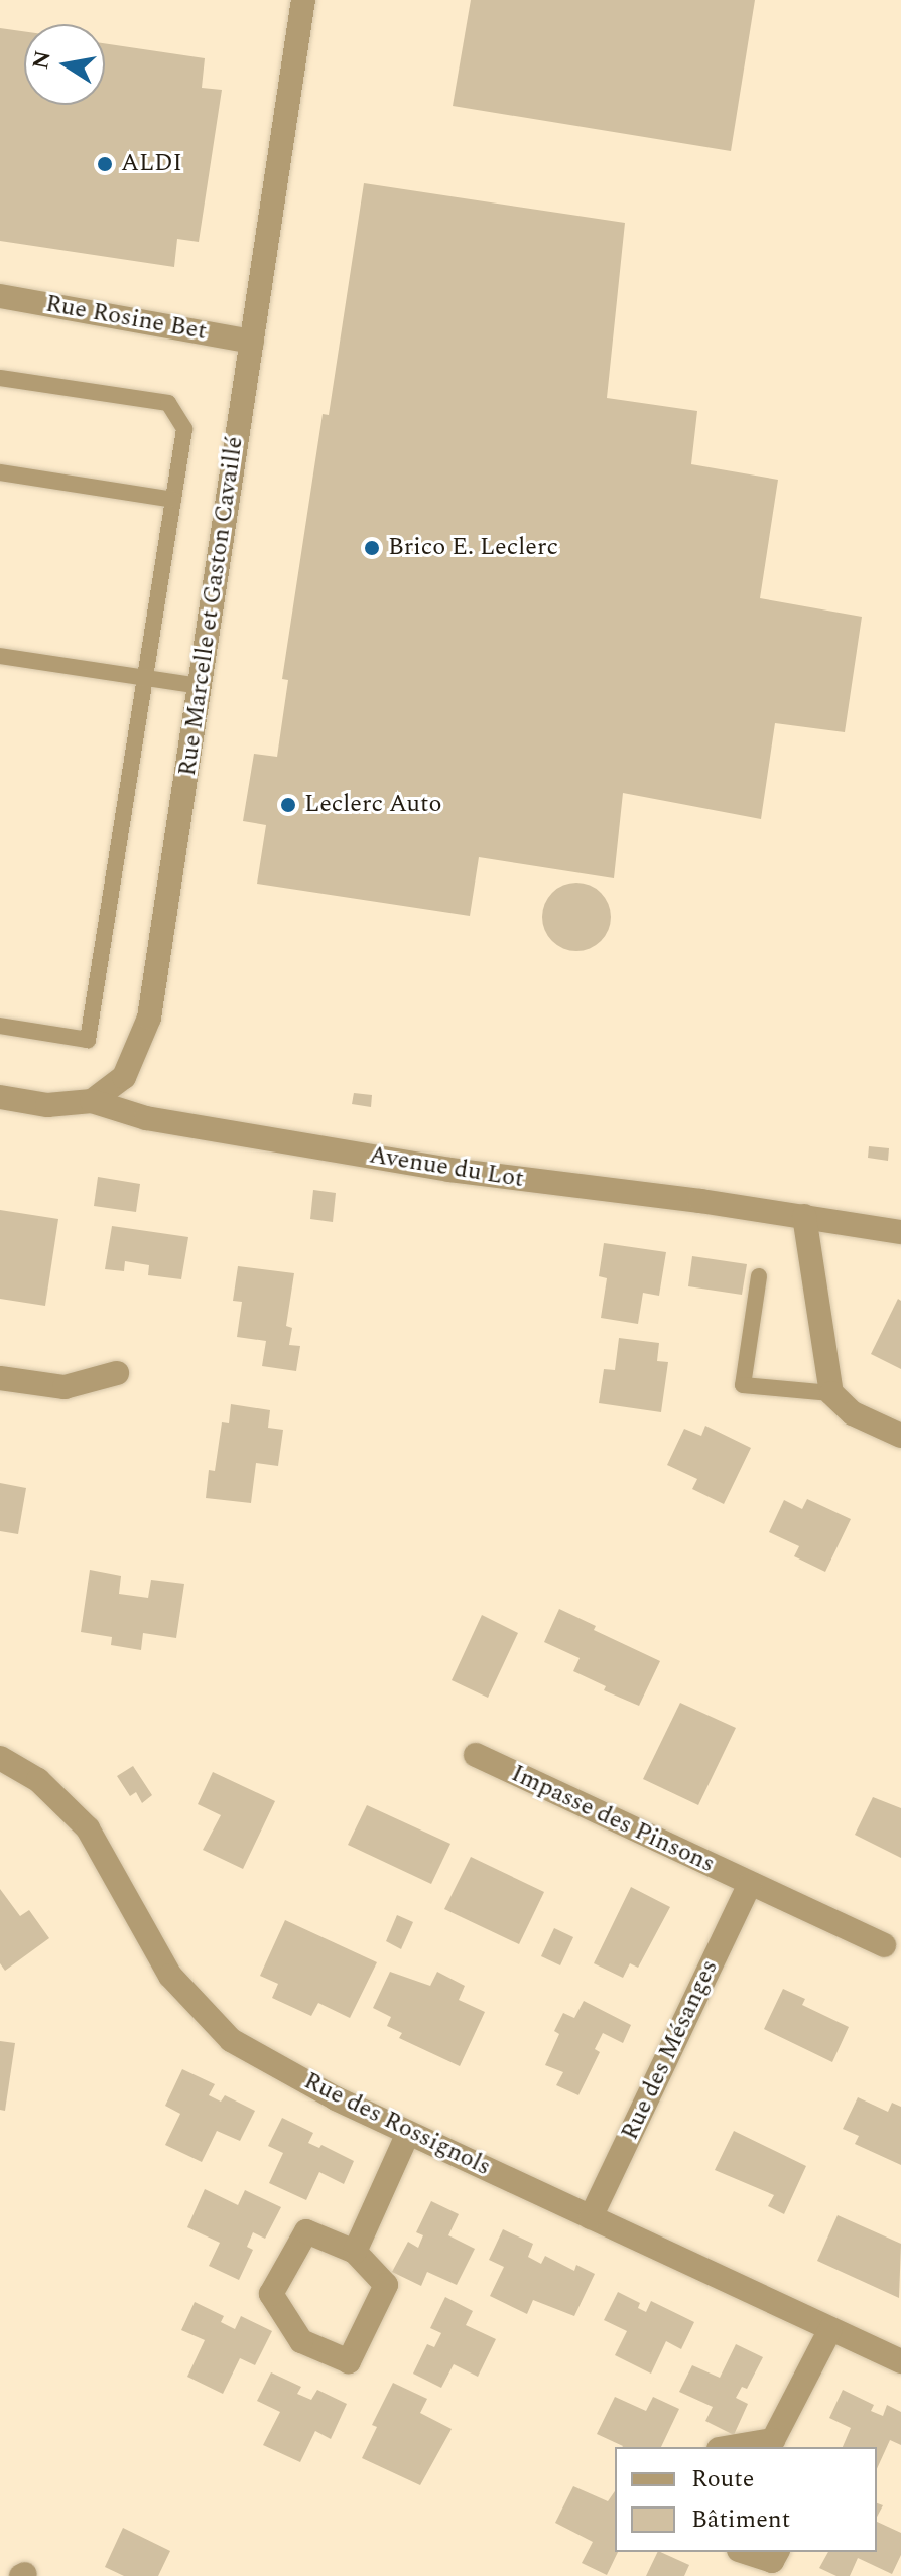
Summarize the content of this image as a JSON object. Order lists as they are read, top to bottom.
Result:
{
  "streets": {
    "street": [
      "Rue Rosine Bet",
      "Rue Marcelle et Gaston Cavaillé",
      "Avenue du Lot",
      "Impasse des Pinsons",
      "Rue des Mésanges",
      "Rue des Rossignols"
    ]
  },
  "crossings": [
    ["Rue Rosine Bet", "Rue Marcelle et Gaston Cavaillé"],
    ["Rue Marcelle et Gaston Cavaillé", "Avenue du Lot"],
    ["Impasse des Pinsons", "Rue des Mésanges"],
    ["Rue des Mésanges", "Rue des Rossignols"]
  ],
  "places": ["ALDI", "Brico E. Leclerc", "Leclerc Auto"],
  "legend": ["Route", "Bâtiment"],
  "north": "left"
}
